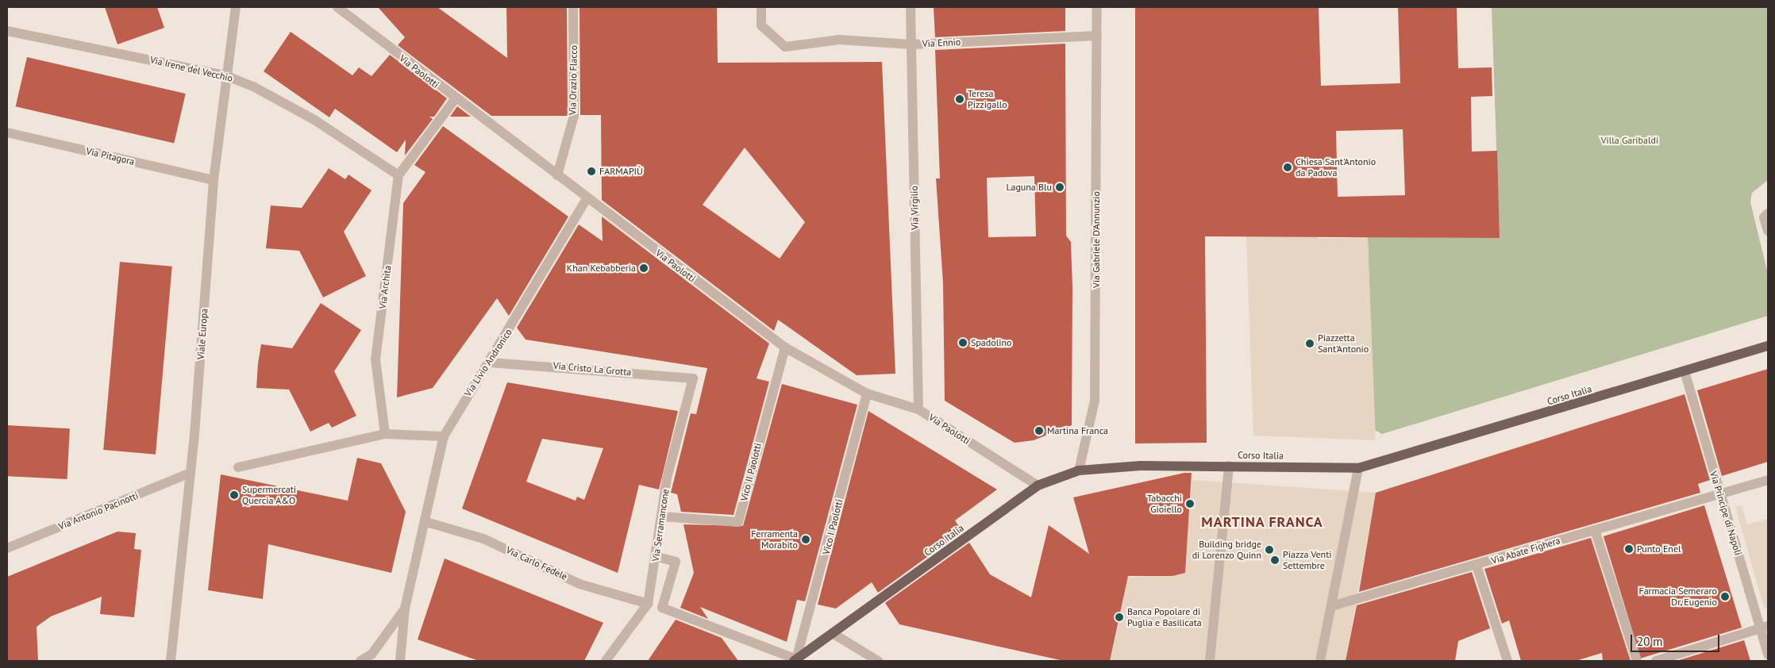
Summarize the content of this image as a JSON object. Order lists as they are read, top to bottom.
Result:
{
  "streets": {
    "main road": ["Corso Italia"],
    "street": [
      "Via Ennio",
      "Via Irene del Vecchio",
      "Via Paolotti",
      "Via Orazio Flacco",
      "Via Pitagora",
      "Via Virgilio",
      "Via Gabriele D'Annunzio",
      "Via Archita",
      "Viale Europa",
      "Via Livio Andronico",
      "Via Cristo La Grotta",
      "Vico II Paolotti",
      "Via Antonio Pacinotti",
      "Via Principe di Napoli",
      "Via Serramancone",
      "Vico I Paolotti",
      "Via Abate Fighera",
      "Via Carlo Fedele"
    ]
  },
  "crossings": [
    ["Via Ennio", "Via Virgilio"],
    ["Via Ennio", "Via Gabriele D'Annunzio"],
    ["Via Irene del Vecchio", "Via Archita"],
    ["Via Irene del Vecchio", "Viale Europa"],
    ["Via Paolotti", "Via Orazio Flacco"],
    ["Via Paolotti", "Via Virgilio"],
    ["Via Paolotti", "Via Archita"],
    ["Via Paolotti", "Via Livio Andronico"],
    ["Via Paolotti", "Corso Italia"],
    ["Via Paolotti", "Vico II Paolotti"],
    ["Via Paolotti", "Vico I Paolotti"],
    ["Via Pitagora", "Viale Europa"],
    ["Via Gabriele D'Annunzio", "Corso Italia"],
    ["Viale Europa", "Via Antonio Pacinotti"],
    ["Via Livio Andronico", "Via Cristo La Grotta"],
    ["Via Livio Andronico", "Via Carlo Fedele"],
    ["Via Cristo La Grotta", "Via Serramancone"],
    ["Corso Italia", "Via Principe di Napoli"],
    ["Corso Italia", "Vico I Paolotti"],
    ["Vico II Paolotti", "Via Serramancone"],
    ["Via Principe di Napoli", "Via Abate Fighera"],
    ["Via Serramancone", "Via Carlo Fedele"]
  ],
  "districts": ["MARTINA FRANCA"],
  "parks": ["Villa Garibaldi"],
  "places": [
    "Teresa Pizzigallo",
    "Chiesa Sant'Antonio da Padova",
    "FARMAPIÙ",
    "Laguna Blu",
    "Khan Kebabberia",
    "Spadolino",
    "Piazzetta Sant'Antonio",
    "Martina Franca",
    "Supermercati Quercia A&O",
    "Tabacchi Gioiello",
    "Ferramenta Morabito",
    "Punto Enel",
    "Building bridge di Lorenzo Quinn",
    "Piazza Venti Settembre",
    "Farmacia Semeraro Dr. Eugenio",
    "Banca Popolare di Puglia e Basilicata"
  ],
  "scale_bar": "20 m"
}
